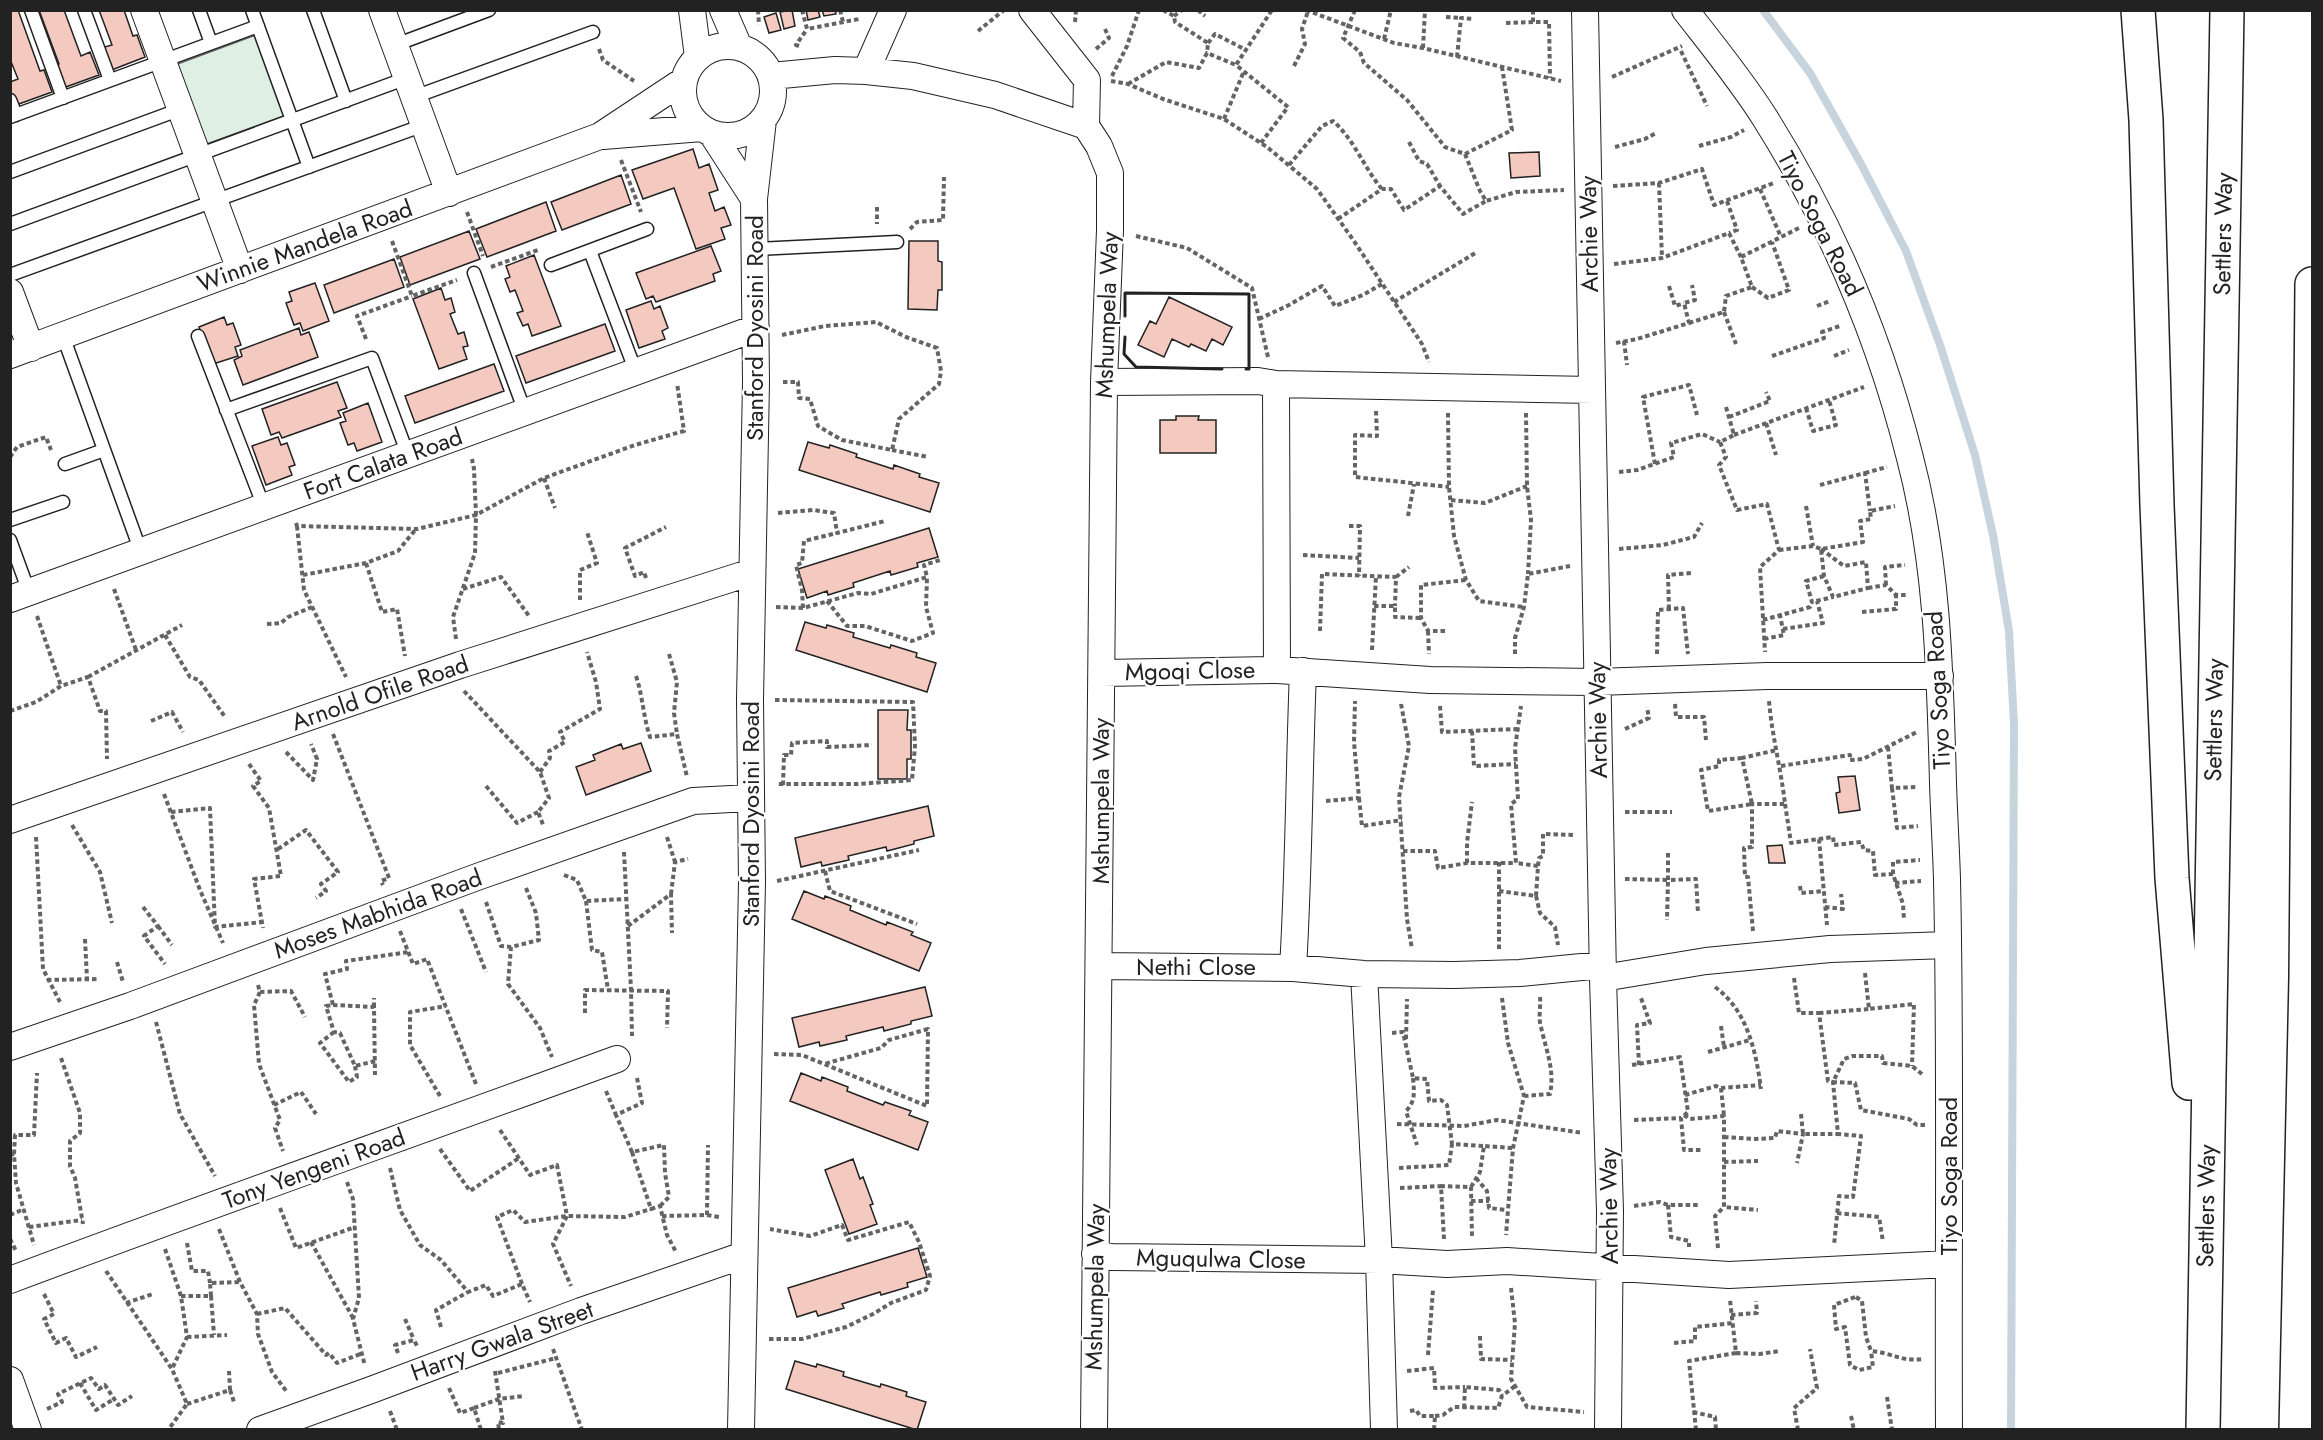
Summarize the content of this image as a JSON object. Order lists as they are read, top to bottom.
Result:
{
  "streets": {
    "highway": ["Settlers Way"],
    "street": [
      "Tiyo Soga Road",
      "Archie Way",
      "Winnie Mandela Road",
      "Mshumpela Way",
      "Stanford Dyosini Road",
      "Fort Calata Road",
      "Mgoqi Close",
      "Arnold Ofile Road",
      "Moses Mabhida Road",
      "Nethi Close",
      "Tony Yengeni Road",
      "Mguqulwa Close",
      "Harry Gwala Street"
    ]
  },
  "crossings": [
    ["Tiyo Soga Road", "Mgoqi Close"],
    ["Tiyo Soga Road", "Nethi Close"],
    ["Tiyo Soga Road", "Mguqulwa Close"],
    ["Archie Way", "Mgoqi Close"],
    ["Archie Way", "Nethi Close"],
    ["Archie Way", "Mguqulwa Close"],
    ["Winnie Mandela Road", "Stanford Dyosini Road"],
    ["Mshumpela Way", "Mgoqi Close"],
    ["Mshumpela Way", "Nethi Close"],
    ["Mshumpela Way", "Mguqulwa Close"],
    ["Stanford Dyosini Road", "Fort Calata Road"],
    ["Stanford Dyosini Road", "Arnold Ofile Road"],
    ["Stanford Dyosini Road", "Moses Mabhida Road"],
    ["Stanford Dyosini Road", "Harry Gwala Street"]
  ]
}
